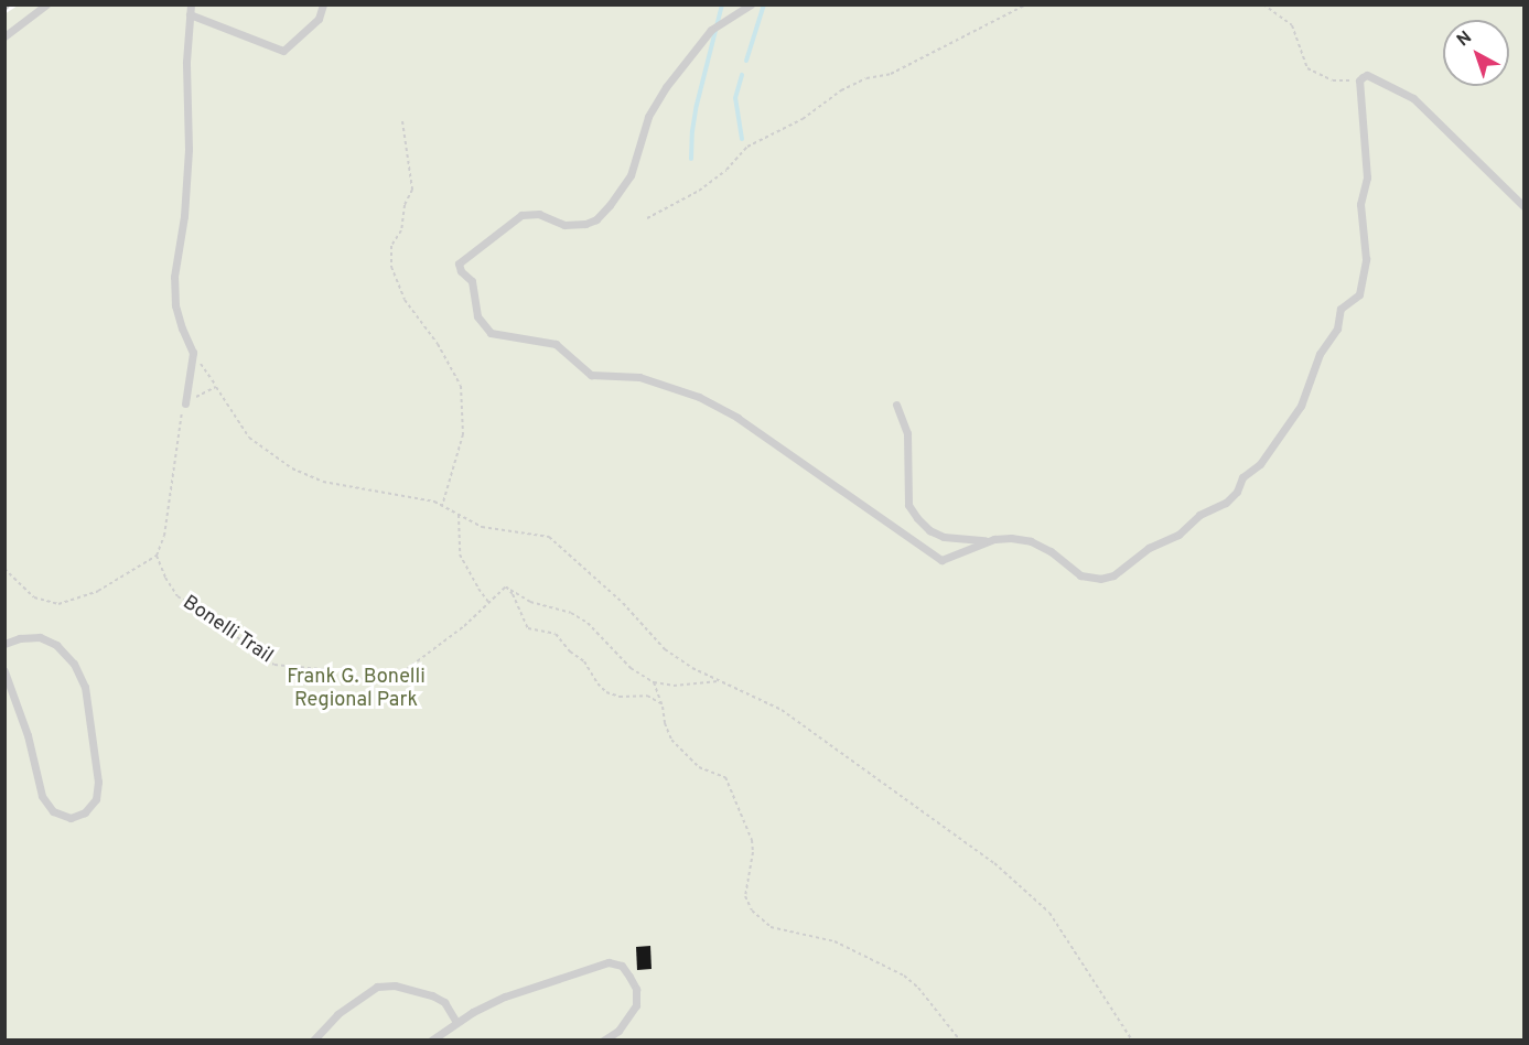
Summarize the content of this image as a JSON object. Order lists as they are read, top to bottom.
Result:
{
  "streets": {
    "path": ["Bonelli Trail"]
  },
  "parks": ["Frank G. Bonelli Regional Park"],
  "north": "top left"
}
